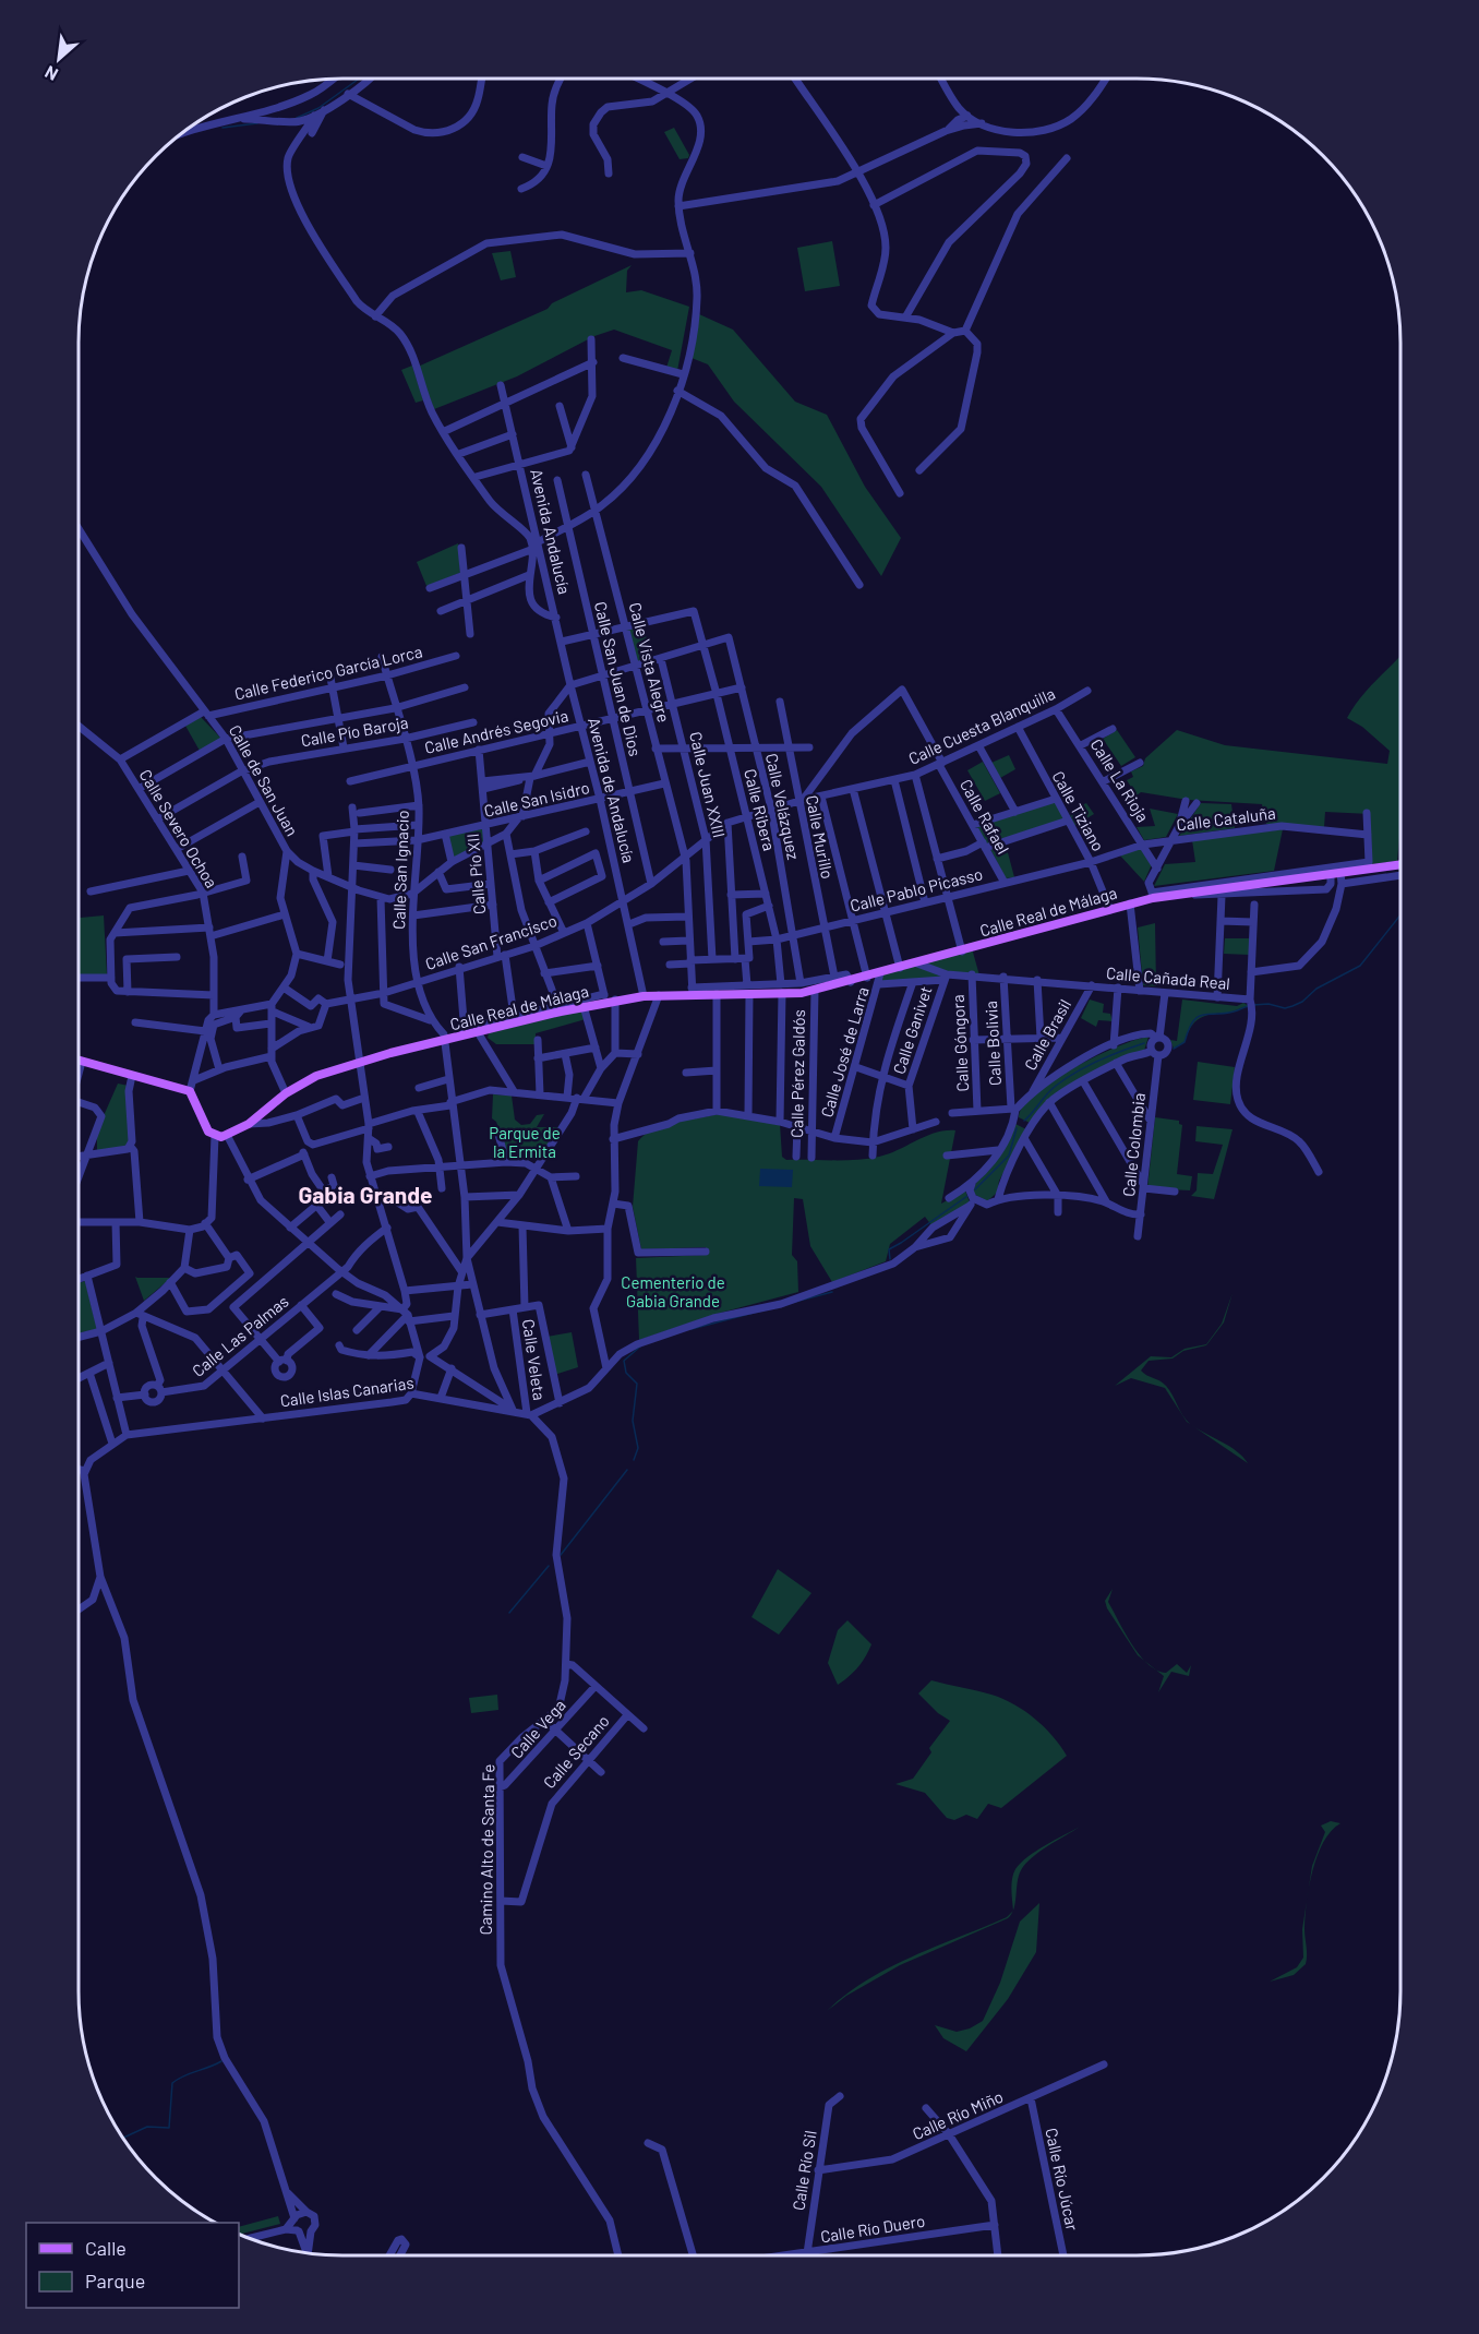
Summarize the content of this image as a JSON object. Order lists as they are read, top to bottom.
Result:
{
  "streets": {
    "main road": ["Calle Real de Málaga"],
    "street": [
      "Avenida Andalucía",
      "Calle Vista Alegre",
      "Calle Federico García Lorca",
      "Calle San Juan de Dios",
      "Calle Cuesta Blanquilla",
      "Calle Pío Baroja",
      "Calle Andrés Segovia",
      "Calle de San Juan",
      "Calle La Rioja",
      "Calle Juan XXIII",
      "Avenida de Andalucía",
      "Calle San Isidro",
      "Calle Velázquez",
      "Calle Ribera",
      "Calle Tiziano",
      "Calle Rafael",
      "Calle Cataluña",
      "Calle Severo Ochoa",
      "Calle Murillo",
      "Calle San Ignacio",
      "Calle Pío XII",
      "Calle Pablo Picasso",
      "Calle San Francisco",
      "Calle Cañada Real",
      "Calle Ganivet",
      "Calle Brasil",
      "Calle Góngora",
      "Calle Bolivia",
      "Calle José de Larra",
      "Calle Pérez Galdós",
      "Calle Colombia",
      "Calle Las Palmas",
      "Calle Veleta",
      "Calle Islas Canarias",
      "Calle Vega",
      "Calle Secano",
      "Camino Alto de Santa Fe",
      "Calle Río Miño",
      "Calle Río Sil",
      "Calle Río Júcar",
      "Calle Río Duero"
    ]
  },
  "crossings": [
    ["Avenida Andalucía", "Avenida de Andalucía"],
    ["Calle Vista Alegre", "Calle Andrés Segovia"],
    ["Calle Vista Alegre", "Calle San Isidro"],
    ["Calle Vista Alegre", "Calle Ribera"],
    ["Calle Vista Alegre", "Calle Real de Málaga"],
    ["Calle Vista Alegre", "Calle San Francisco"],
    ["Calle Federico García Lorca", "Calle de San Juan"],
    ["Calle Federico García Lorca", "Calle Severo Ochoa"],
    ["Calle Federico García Lorca", "Calle San Ignacio"],
    ["Calle San Juan de Dios", "Calle Andrés Segovia"],
    ["Calle San Juan de Dios", "Calle San Isidro"],
    ["Calle San Juan de Dios", "Calle San Francisco"],
    ["Calle Cuesta Blanquilla", "Calle La Rioja"],
    ["Calle Cuesta Blanquilla", "Calle Velázquez"],
    ["Calle Cuesta Blanquilla", "Calle Tiziano"],
    ["Calle Cuesta Blanquilla", "Calle Rafael"],
    ["Calle Cuesta Blanquilla", "Calle Murillo"],
    ["Calle Cuesta Blanquilla", "Calle San Francisco"],
    ["Calle Pío Baroja", "Calle de San Juan"],
    ["Calle Pío Baroja", "Calle Severo Ochoa"],
    ["Calle Pío Baroja", "Calle San Ignacio"],
    ["Calle Andrés Segovia", "Calle Juan XXIII"],
    ["Calle Andrés Segovia", "Avenida de Andalucía"],
    ["Calle Andrés Segovia", "Calle Velázquez"],
    ["Calle Andrés Segovia", "Calle Ribera"],
    ["Calle Andrés Segovia", "Calle San Ignacio"],
    ["Calle Andrés Segovia", "Calle Pío XII"],
    ["Calle La Rioja", "Calle Cataluña"],
    ["Calle Juan XXIII", "Calle San Francisco"],
    ["Avenida de Andalucía", "Calle San Isidro"],
    ["Avenida de Andalucía", "Calle San Francisco"],
    ["Calle San Isidro", "Calle San Ignacio"],
    ["Calle San Isidro", "Calle Pío XII"],
    ["Calle Velázquez", "Calle Ribera"],
    ["Calle Velázquez", "Calle Pablo Picasso"],
    ["Calle Velázquez", "Calle Real de Málaga"],
    ["Calle Velázquez", "Calle San Francisco"],
    ["Calle Ribera", "Calle Pablo Picasso"],
    ["Calle Ribera", "Calle Real de Málaga"],
    ["Calle Ribera", "Calle San Francisco"],
    ["Calle Tiziano", "Calle Cataluña"],
    ["Calle Tiziano", "Calle Pablo Picasso"],
    ["Calle Tiziano", "Calle Real de Málaga"],
    ["Calle Rafael", "Calle Murillo"],
    ["Calle Rafael", "Calle Pablo Picasso"],
    ["Calle Cataluña", "Calle Pablo Picasso"],
    ["Calle Murillo", "Calle Pablo Picasso"],
    ["Calle Murillo", "Calle Real de Málaga"],
    ["Calle San Ignacio", "Calle Real de Málaga"],
    ["Calle San Ignacio", "Calle San Francisco"],
    ["Calle Pío XII", "Calle Real de Málaga"],
    ["Calle Pío XII", "Calle San Francisco"],
    ["Calle Real de Málaga", "Calle Cañada Real"],
    ["Calle Real de Málaga", "Calle José de Larra"],
    ["Calle Real de Málaga", "Calle Pérez Galdós"],
    ["Calle Cañada Real", "Calle Ganivet"],
    ["Calle Cañada Real", "Calle Brasil"],
    ["Calle Cañada Real", "Calle Góngora"],
    ["Calle Cañada Real", "Calle Bolivia"],
    ["Calle Cañada Real", "Calle José de Larra"],
    ["Calle Veleta", "Calle Islas Canarias"],
    ["Calle Veleta", "Camino Alto de Santa Fe"],
    ["Calle Islas Canarias", "Camino Alto de Santa Fe"],
    ["Calle Vega", "Camino Alto de Santa Fe"],
    ["Calle Secano", "Camino Alto de Santa Fe"],
    ["Calle Río Miño", "Calle Río Sil"],
    ["Calle Río Miño", "Calle Río Júcar"],
    ["Calle Río Sil", "Calle Río Duero"]
  ],
  "districts": ["Gabia Grande"],
  "parks": ["Parque de la Ermita", "Cementerio de Gabia Grande"],
  "legend": ["Calle", "Parque"],
  "north": "bottom left"
}
